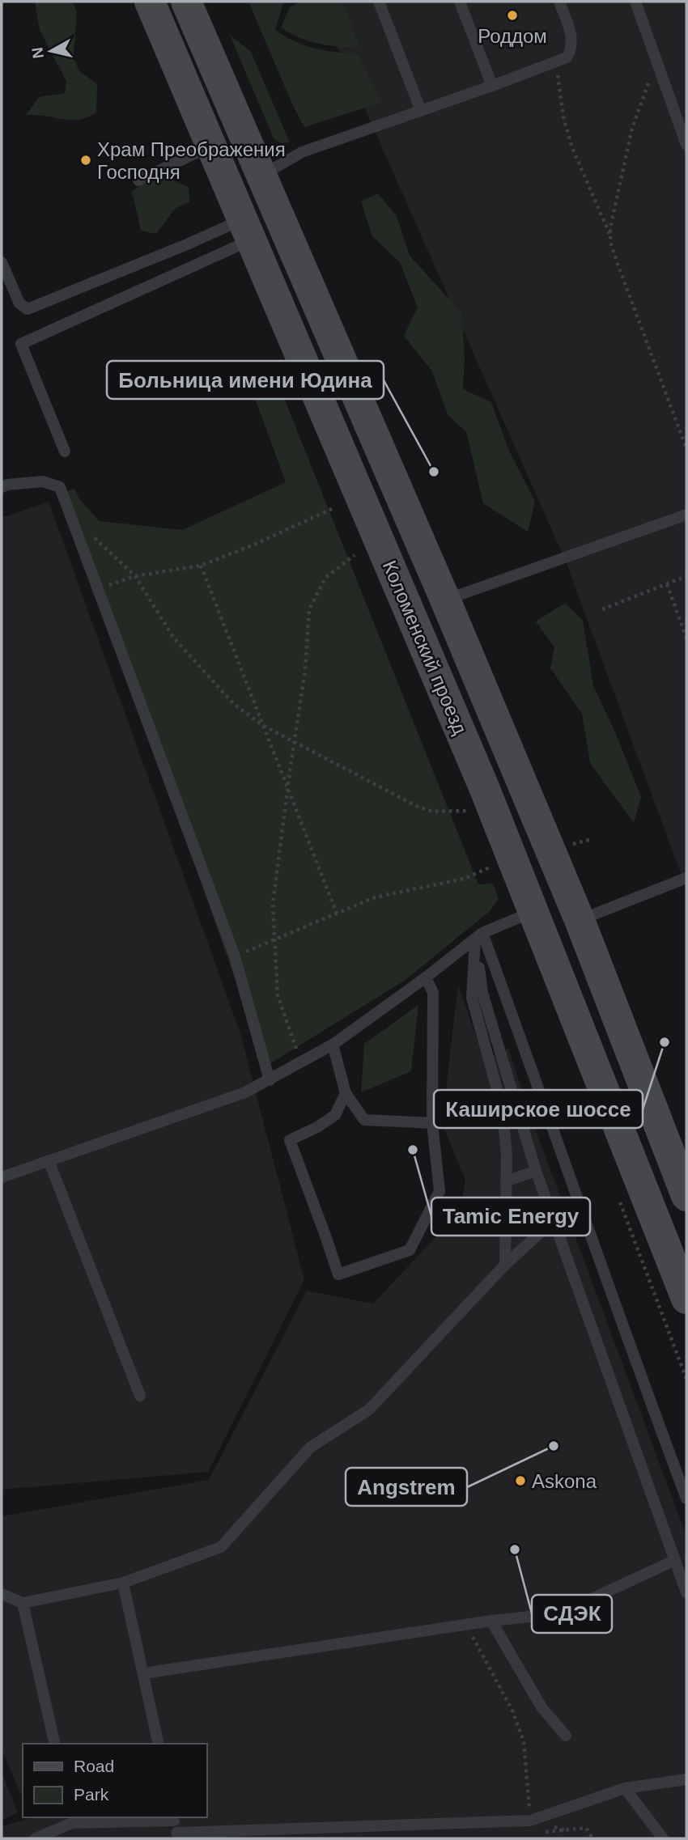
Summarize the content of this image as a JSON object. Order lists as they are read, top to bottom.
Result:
{
  "streets": {
    "main road": ["Коломенский проезд"]
  },
  "places": [
    "Роддом",
    "Храм Преображения Господня",
    "Больница имени Юдина",
    "Каширское шоссе",
    "Tamic Energy",
    "Angstrem",
    "Askona",
    "СДЭК"
  ],
  "legend": ["Road", "Park"],
  "north": "left"
}
